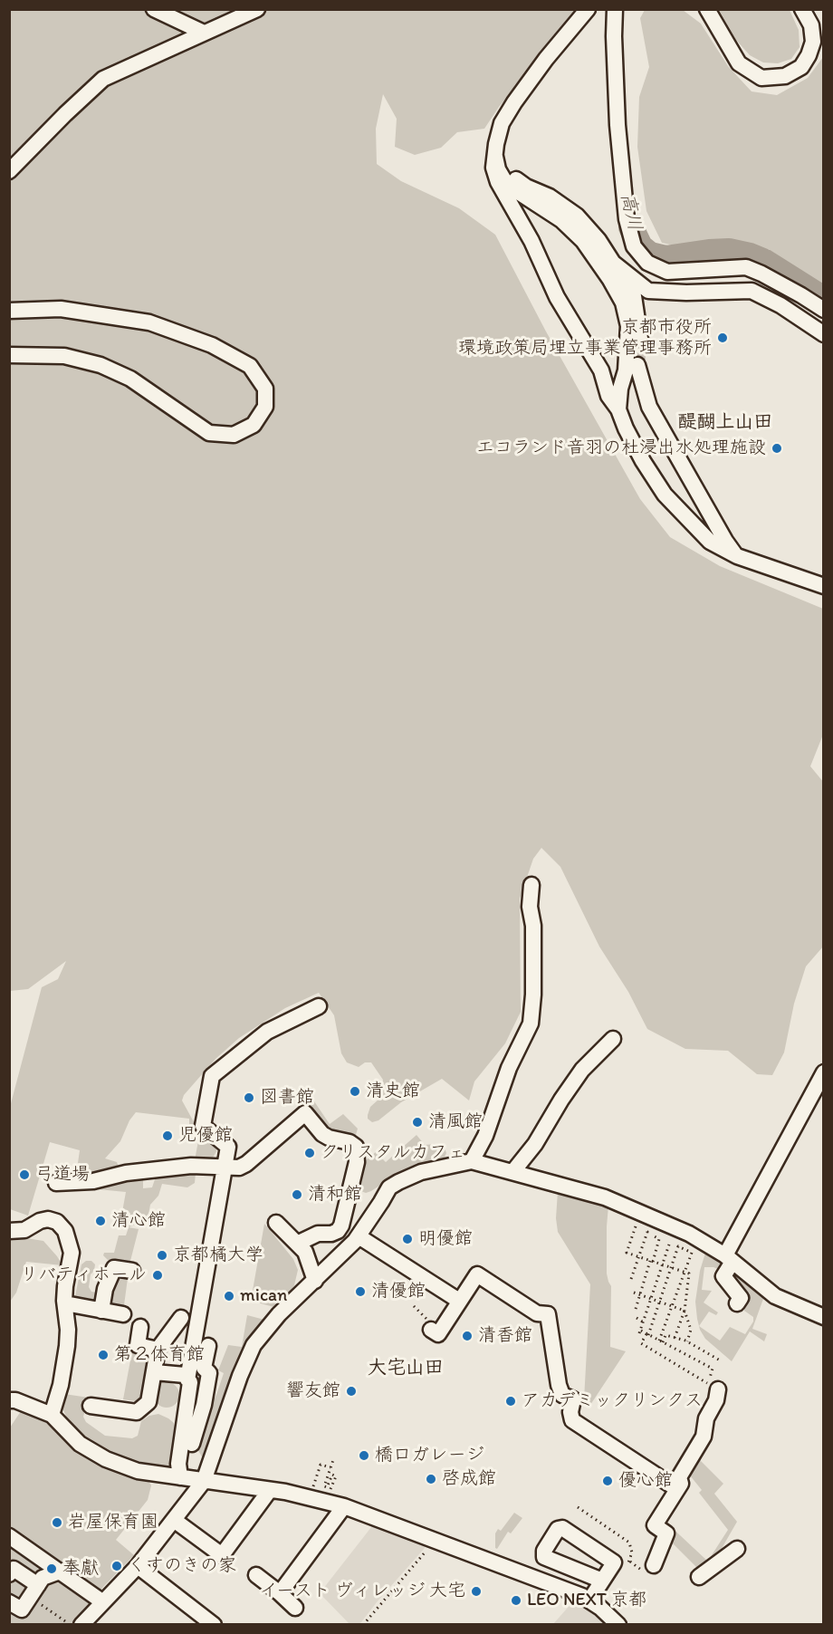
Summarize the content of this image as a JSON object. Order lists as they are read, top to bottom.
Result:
{
  "districts": ["醍醐上山田", "大宅山田"],
  "water": ["高川"],
  "places": [
    "京都市役所 環境政策局埋立事業管理事務所",
    "エコランド音羽の杜浸出水処理施設",
    "清史館",
    "図書館",
    "清風館",
    "児優館",
    "クリスタルカフェ",
    "弓道場",
    "清和館",
    "清心館",
    "明優館",
    "京都橘大学",
    "リバティホール",
    "清優館",
    "mican",
    "清香館",
    "第２体育館",
    "響友館",
    "アカデミックリンクス",
    "橋口ガレージ",
    "啓成館",
    "優心館",
    "岩屋保育園",
    "くすのきの家",
    "奉獻",
    "イースト ヴィレッジ 大宅",
    "LEO NEXT 京都"
  ]
}
